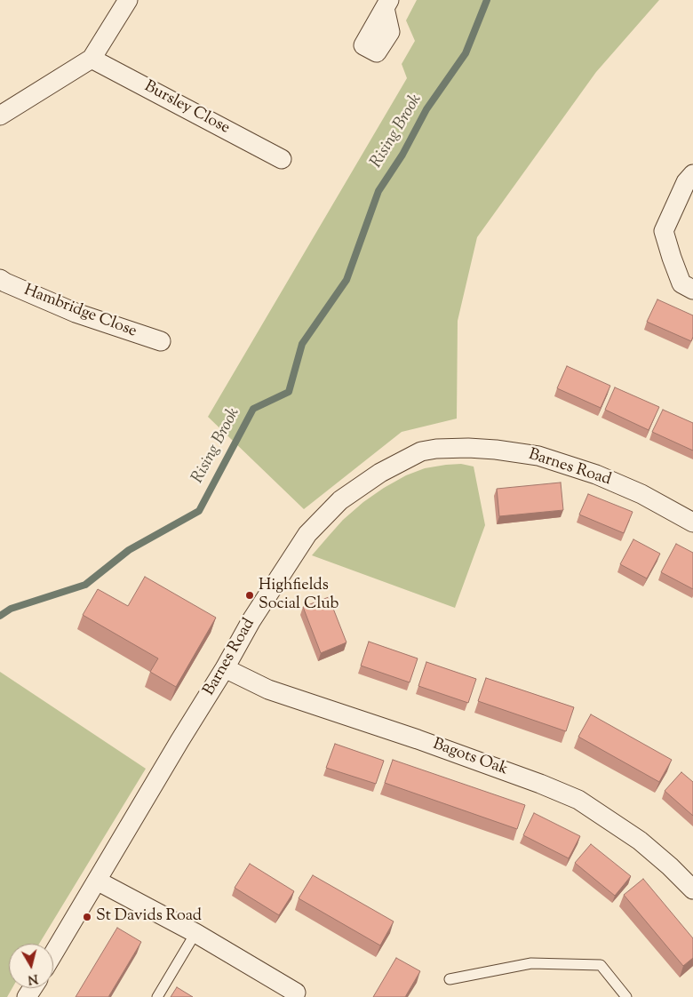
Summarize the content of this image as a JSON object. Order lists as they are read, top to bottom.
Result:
{
  "streets": {
    "street": [
      "Bursley Close",
      "Hambridge Close",
      "Barnes Road",
      "Bagots Oak"
    ]
  },
  "crossings": [
    ["Barnes Road", "Bagots Oak"]
  ],
  "water": ["Rising Brook"],
  "places": ["Highfields Social Club", "St Davids Road"],
  "north": "bottom"
}
